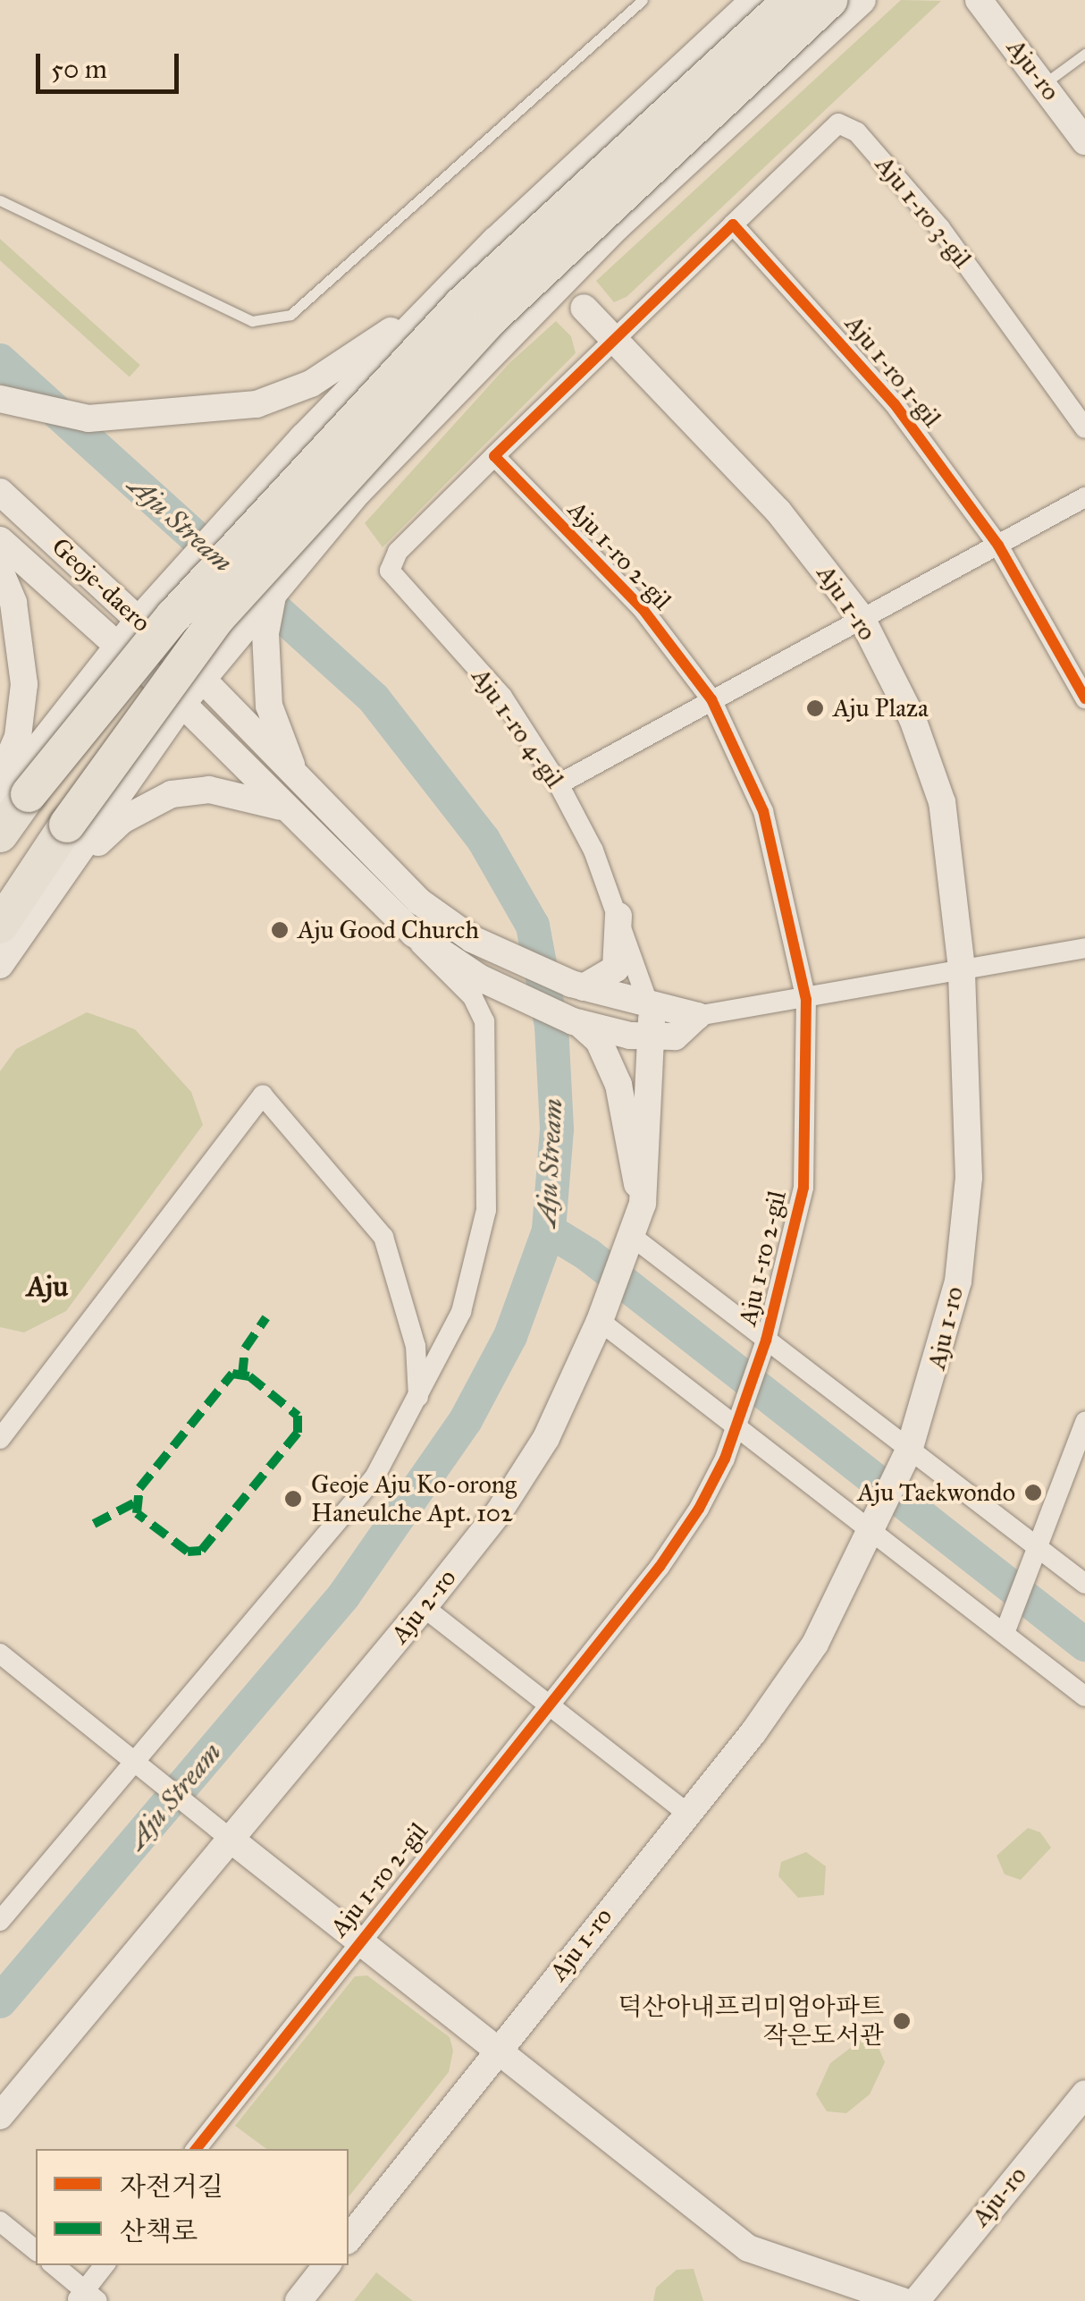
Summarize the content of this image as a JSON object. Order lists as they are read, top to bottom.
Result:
{
  "streets": {
    "street": [
      "Aju-ro",
      "Aju 1-ro 3-gil",
      "Aju 1-ro 1-gil",
      "Aju 1-ro 2-gil",
      "Geoje-daero",
      "Aju 1-ro",
      "Aju 1-ro 4-gil",
      "Aju 2-ro"
    ]
  },
  "crossings": [
    ["Aju 1-ro 3-gil", "Aju 1-ro 1-gil"],
    ["Aju 1-ro 2-gil", "Aju 1-ro 4-gil"],
    ["Geoje-daero", "Aju 1-ro 4-gil"],
    ["Geoje-daero", "Aju 2-ro"],
    ["Aju 1-ro 4-gil", "Aju 2-ro"]
  ],
  "districts": ["Aju"],
  "water": ["Aju Stream"],
  "places": [
    "Aju Plaza",
    "Aju Good Church",
    "Aju Taekwondo",
    "Geoje Aju Ko-orong Haneulche Apt. 102",
    "덕산아내프리미엄아파트 작은도서관"
  ],
  "legend": ["자전거길", "산책로"],
  "scale_bar": "50 m"
}
